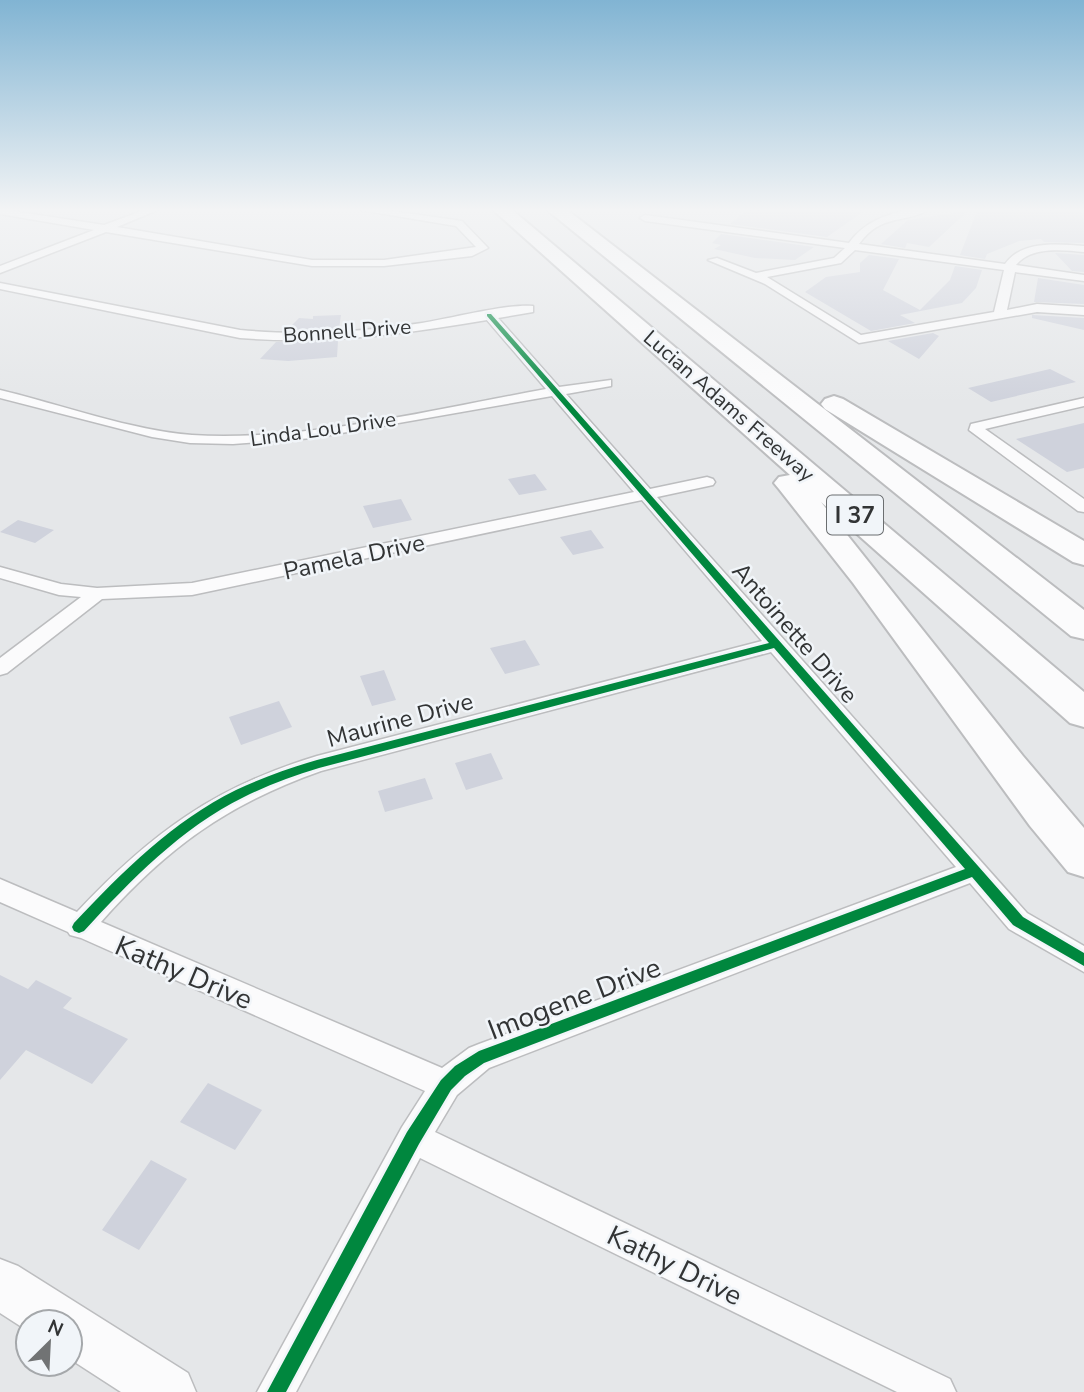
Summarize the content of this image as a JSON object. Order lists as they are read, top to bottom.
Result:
{
  "streets": {
    "highway": ["Lucian Adams Freeway", "I 37"],
    "street": [
      "Bonnell Drive",
      "Linda Lou Drive",
      "Pamela Drive",
      "Antoinette Drive",
      "Maurine Drive",
      "Kathy Drive",
      "Imogene Drive"
    ]
  },
  "crossings": [
    ["Bonnell Drive", "Antoinette Drive"],
    ["Linda Lou Drive", "Antoinette Drive"],
    ["Pamela Drive", "Antoinette Drive"],
    ["Antoinette Drive", "Maurine Drive"],
    ["Antoinette Drive", "Imogene Drive"],
    ["Maurine Drive", "Kathy Drive"],
    ["Kathy Drive", "Imogene Drive"]
  ],
  "north": "top right"
}
